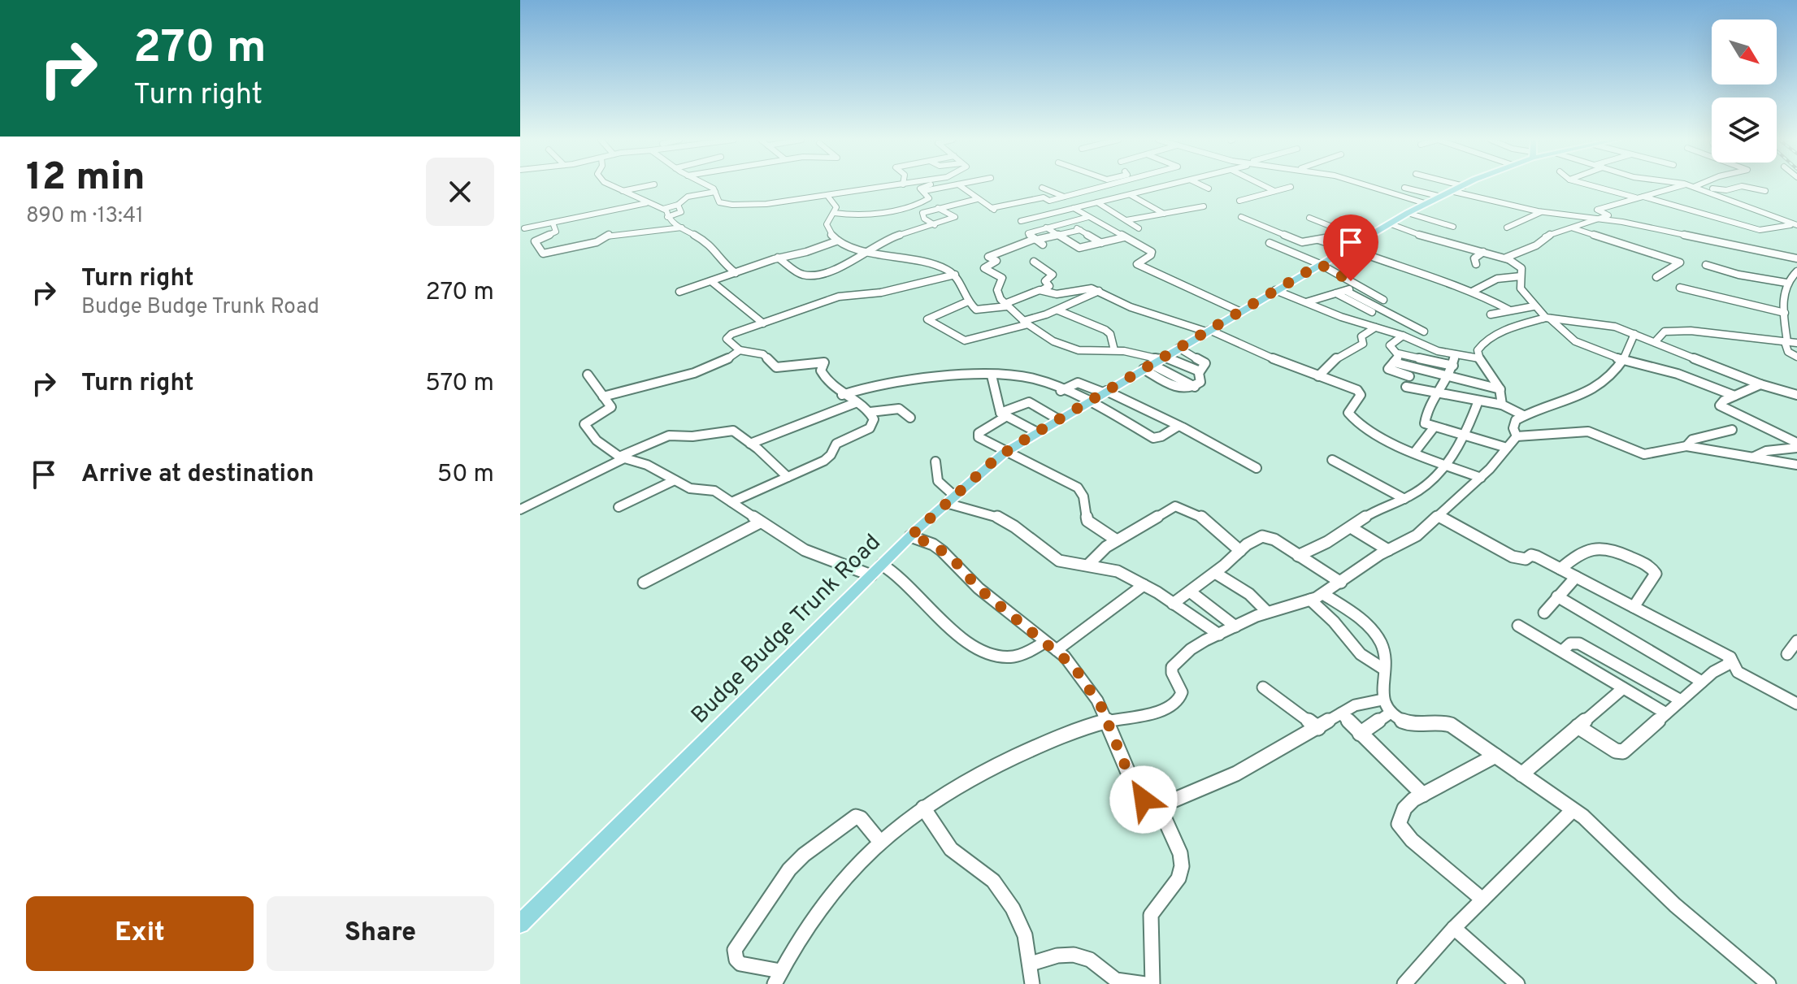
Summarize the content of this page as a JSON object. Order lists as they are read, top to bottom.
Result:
{
  "streets": {
    "main road": ["Budge Budge Trunk Road"]
  },
  "north": "bottom right",
  "page": {
    "turn": ["270 m", "Turn right"],
    "heading": ["12 min", "890 m · 13:41"],
    "list": [
      {
        "name": "Turn right",
        "note": "Budge Budge Trunk Road",
        "value": "270 m"
      },
      {
        "name": "Turn right",
        "value": "570 m"
      },
      {
        "name": "Arrive at destination",
        "value": "50 m"
      }
    ],
    "buttons": ["Exit", "Share"]
  }
}
